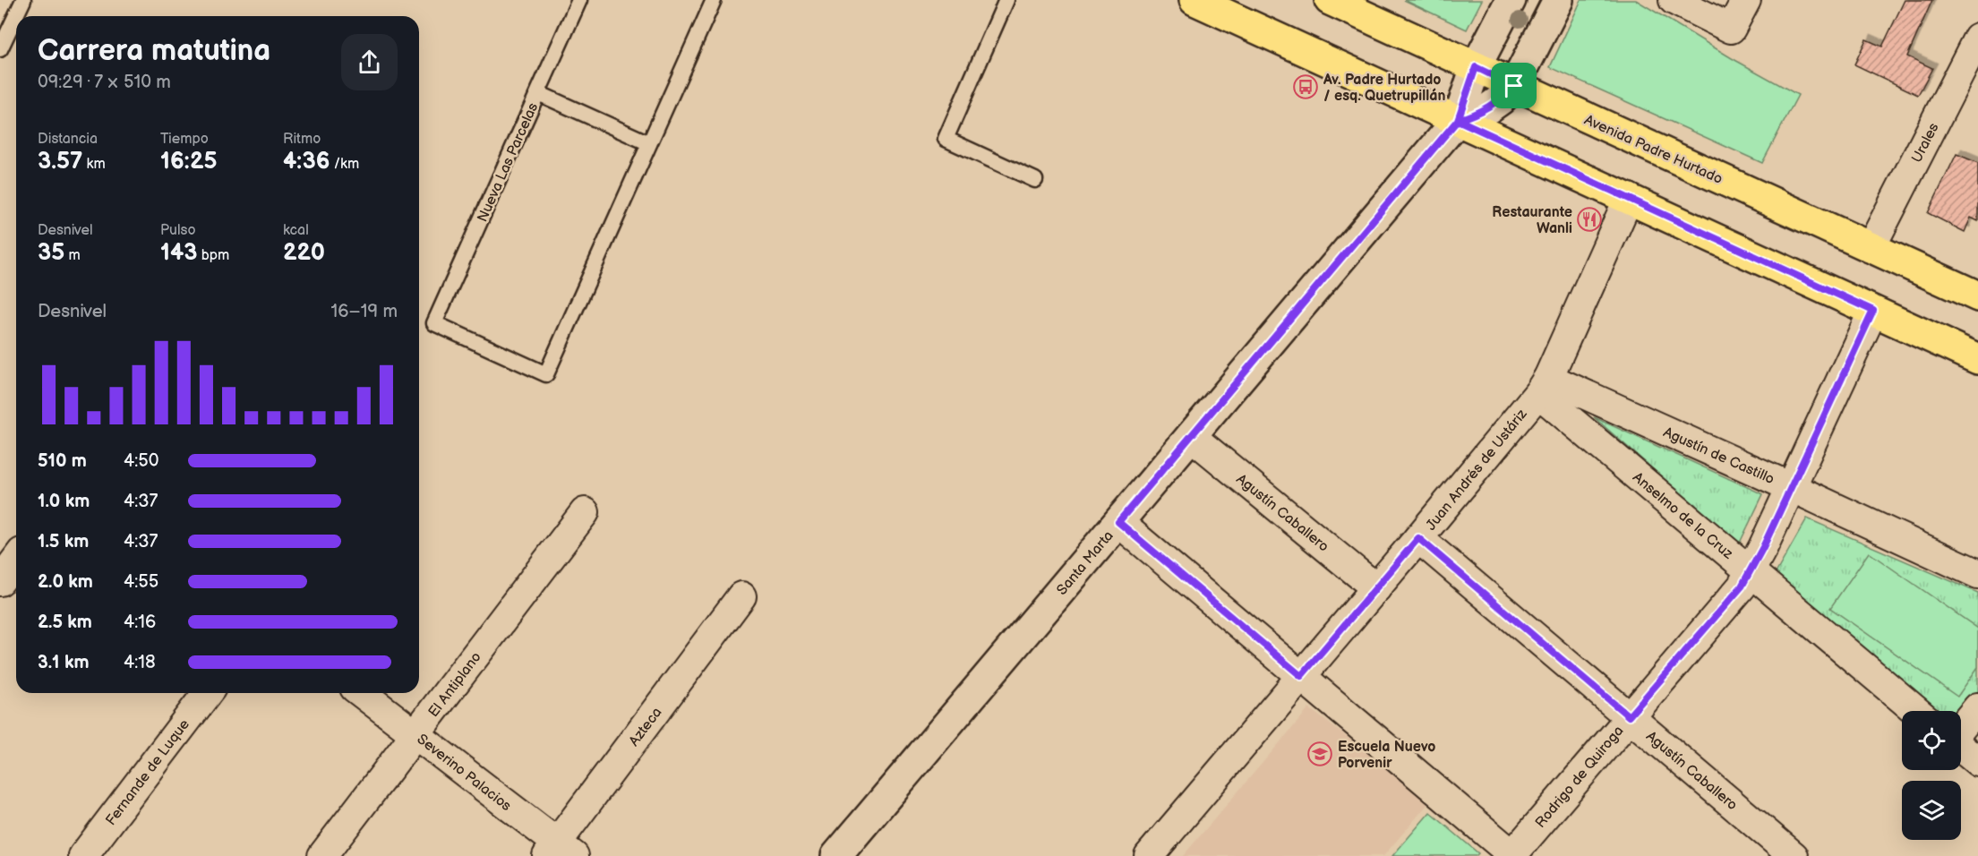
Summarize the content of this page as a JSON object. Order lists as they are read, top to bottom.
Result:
{
  "streets": {
    "main road": ["Avenida Padre Hurtado"],
    "street": [
      "Urales",
      "Agustín de Castillo",
      "Juan Andrés de Ustáriz",
      "Agustín Caballero",
      "Anselmo de la Cruz",
      "Santa Marta",
      "El Antiplano",
      "Azteca",
      "Fernande de Luque",
      "Severino Palacios",
      "Rodrigo de Quiroga"
    ],
    "lane": ["Nueva Las Parcelas"]
  },
  "crossings": [
    ["Urales", "Avenida Padre Hurtado"],
    ["Avenida Padre Hurtado", "Santa Marta"],
    ["Agustín de Castillo", "Juan Andrés de Ustáriz"],
    ["Agustín de Castillo", "Anselmo de la Cruz"],
    ["Agustín de Castillo", "Rodrigo de Quiroga"],
    ["Juan Andrés de Ustáriz", "Agustín Caballero"],
    ["Juan Andrés de Ustáriz", "Anselmo de la Cruz"],
    ["Agustín Caballero", "Santa Marta"],
    ["Agustín Caballero", "Rodrigo de Quiroga"],
    ["Anselmo de la Cruz", "Rodrigo de Quiroga"],
    ["El Antiplano", "Severino Palacios"],
    ["Azteca", "Severino Palacios"]
  ],
  "places": {
    "bus stop": ["Av. Padre Hurtado / esq. Quetrupillán"],
    "restaurant": ["Restaurante Wanli"],
    "school or university": ["Escuela Nuevo Porvenir"]
  },
  "page": {
    "heading": ["Carrera matutina", "09:29 · 7 × 510 m"],
    "stats": [
      ["Distancia", "3.57 km"],
      ["Tiempo", "16:25"],
      ["Ritmo", "4:36 /km"],
      ["Desnivel", "35 m"],
      ["Pulso", "143 bpm"],
      ["kcal", "220"]
    ],
    "chart": ["Desnivel", "16–19 m"],
    "list": [
      {
        "name": "510 m",
        "note": "4:50"
      },
      {
        "name": "1.0 km",
        "note": "4:37"
      },
      {
        "name": "1.5 km",
        "note": "4:37"
      },
      {
        "name": "2.0 km",
        "note": "4:55"
      },
      {
        "name": "2.5 km",
        "note": "4:16"
      },
      {
        "name": "3.1 km",
        "note": "4:18"
      }
    ]
  }
}
